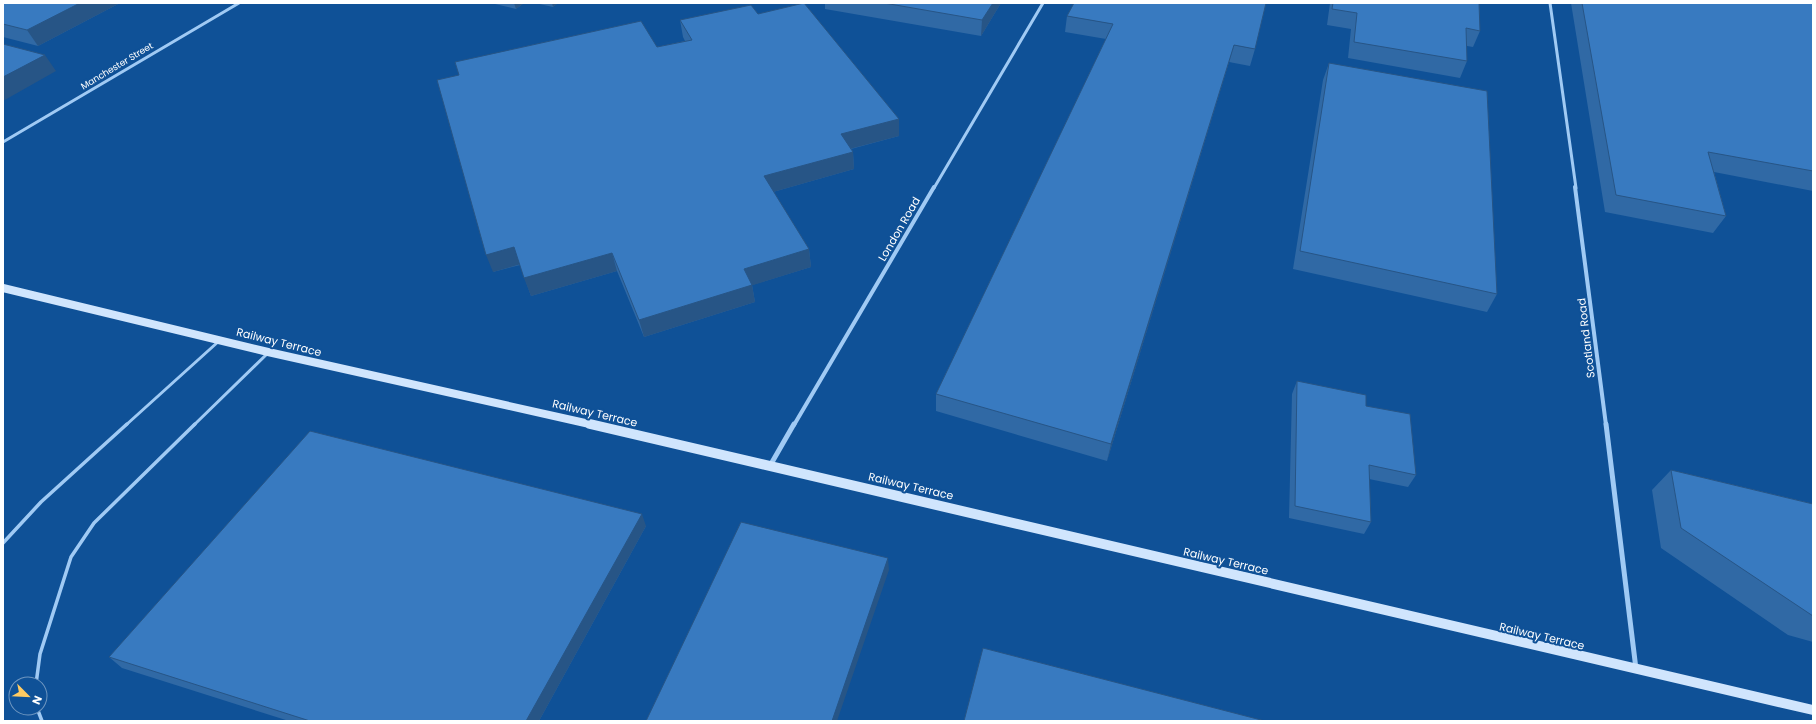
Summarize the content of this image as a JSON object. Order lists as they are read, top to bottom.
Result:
{
  "streets": {
    "main road": ["Railway Terrace"],
    "street": ["Manchester Street", "London Road", "Scotland Road"]
  },
  "crossings": [
    ["London Road", "Railway Terrace"],
    ["Scotland Road", "Railway Terrace"]
  ],
  "north": "bottom right"
}
